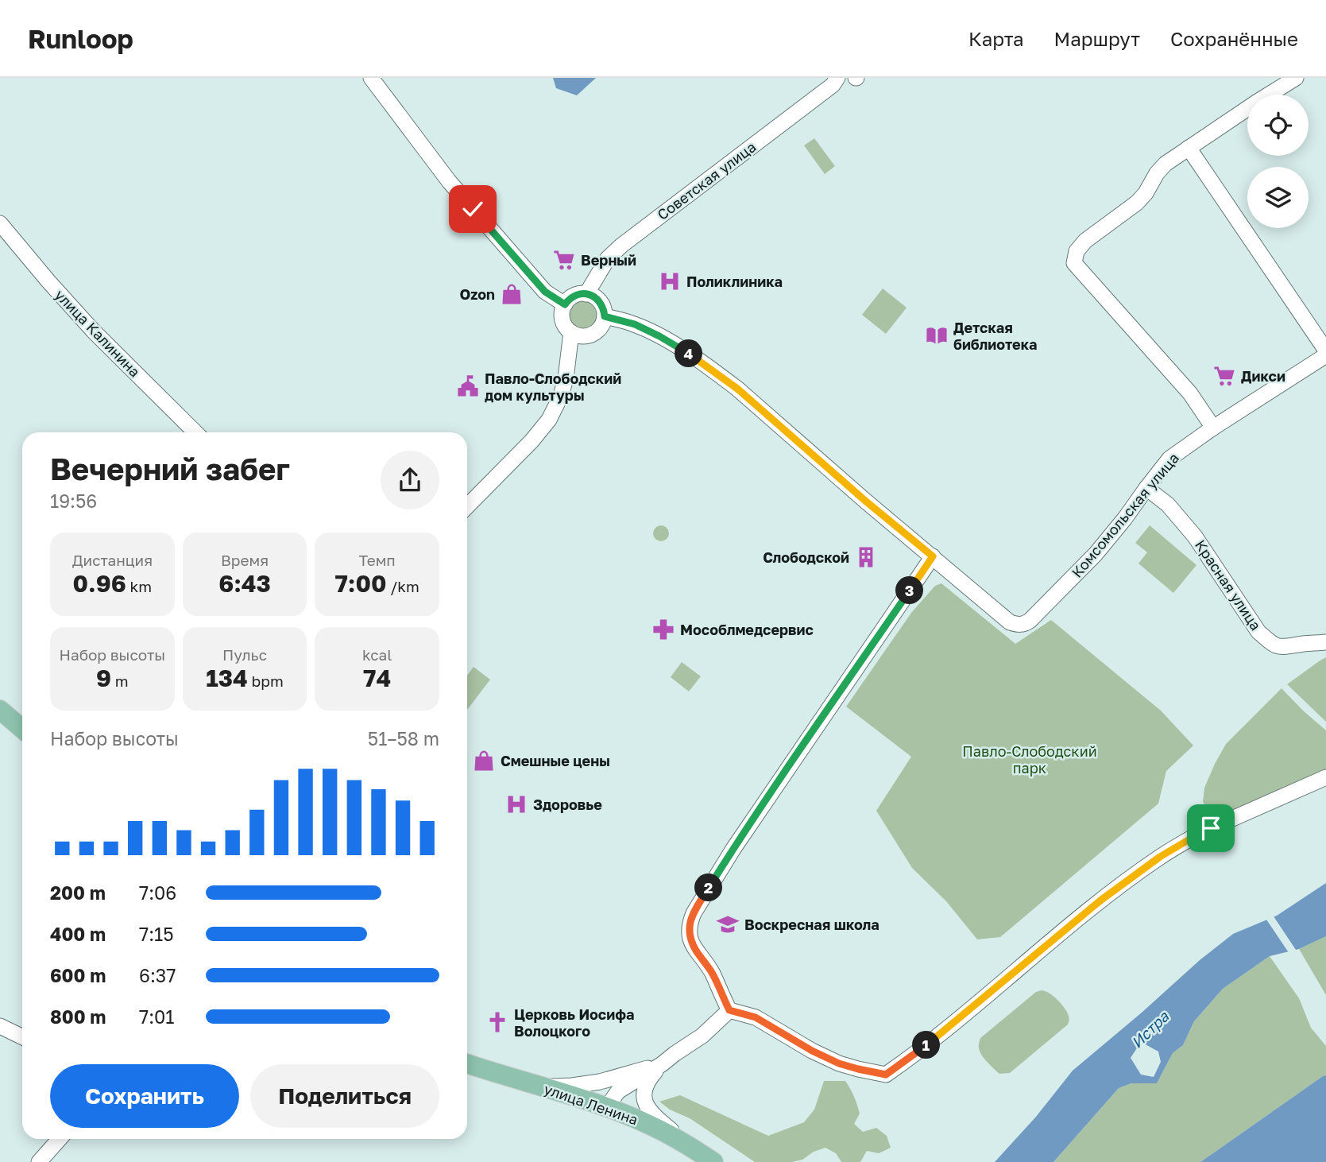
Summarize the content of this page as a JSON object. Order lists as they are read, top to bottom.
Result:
{
  "streets": {
    "main road": ["улица Ленина"],
    "street": [
      "Советская улица",
      "улица Калинина",
      "Комсомольская улица",
      "Красная улица"
    ]
  },
  "crossings": [
    ["Комсомольская улица", "Красная улица"]
  ],
  "water": ["Истра"],
  "parks": ["Павло-Слободский парк"],
  "places": {
    "supermarket": ["Верный", "Дикси"],
    "hospital": ["Поликлиника", "Здоровье"],
    "shop": ["Ozon", "Смешные цены"],
    "library": ["Детская библиотека"],
    "public building": ["Павло-Слободский дом культуры"],
    "building": ["Слободской"],
    "pharmacy": ["Мособлмедсервис"],
    "school or university": ["Воскресная школа"],
    "church": ["Церковь Иосифа Волоцкого"]
  },
  "page": {
    "header": "Runloop",
    "nav": ["Карта", "Маршрут", "Сохранённые"],
    "pins": [
      "4",
      "3",
      "2",
      "1"
    ],
    "heading": ["Вечерний забег", "19:56"],
    "stats": [
      ["Дистанция", "0.96 km"],
      ["Время", "6:43"],
      ["Темп", "7:00 /km"],
      ["Набор высоты", "9 m"],
      ["Пульс", "134 bpm"],
      ["kcal", "74"]
    ],
    "chart": ["Набор высоты", "51–58 m"],
    "list": [
      {
        "name": "200 m",
        "note": "7:06"
      },
      {
        "name": "400 m",
        "note": "7:15"
      },
      {
        "name": "600 m",
        "note": "6:37"
      },
      {
        "name": "800 m",
        "note": "7:01"
      }
    ],
    "buttons": ["Сохранить", "Поделиться"]
  }
}
